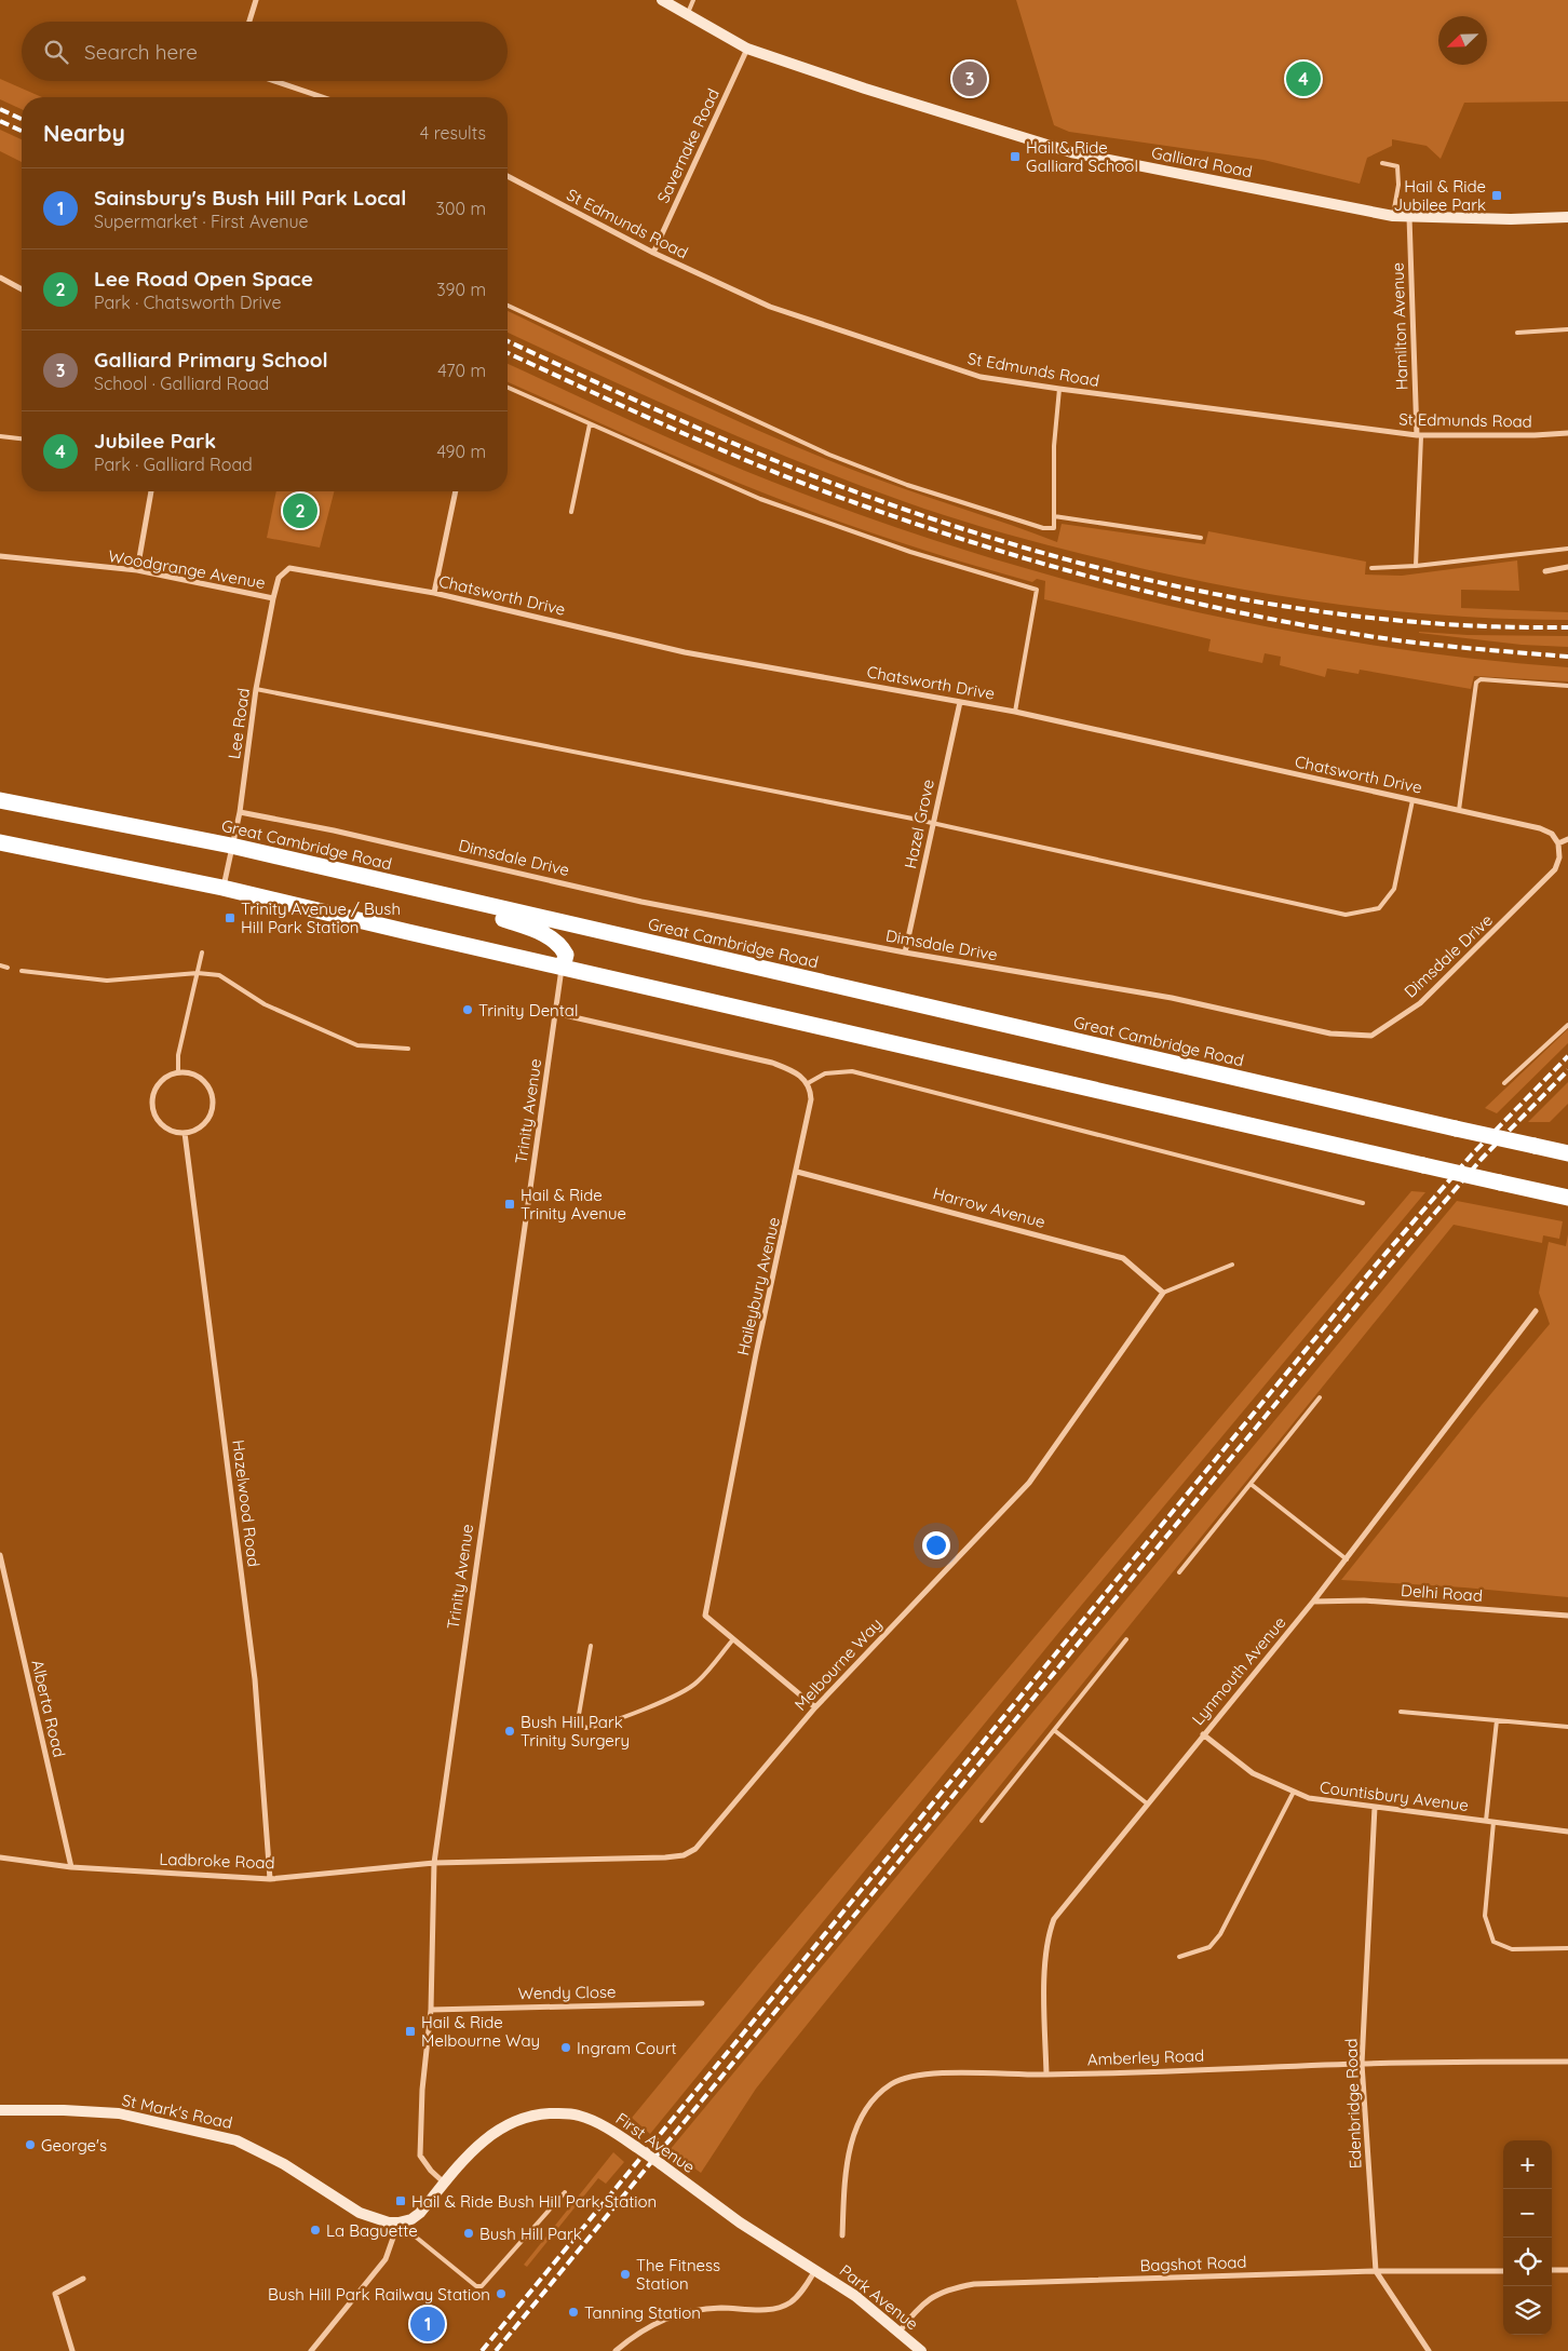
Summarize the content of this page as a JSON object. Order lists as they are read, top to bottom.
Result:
{
  "streets": {
    "highway": ["Great Cambridge Road"],
    "street": [
      "Savernake Road",
      "Galliard Road",
      "St Edmunds Road",
      "Hamilton Avenue",
      "Woodgrange Avenue",
      "Chatsworth Drive",
      "Lee Road",
      "Hazel Grove",
      "Dimsdale Drive",
      "Trinity Avenue",
      "Harrow Avenue",
      "Haileybury Avenue",
      "Hazelwood Road",
      "Delhi Road",
      "Melbourne Way",
      "Lynmouth Avenue",
      "Alberta Road",
      "Countisbury Avenue",
      "Ladbroke Road",
      "Wendy Close",
      "Amberley Road",
      "Edenbridge Road",
      "St Mark's Road",
      "First Avenue",
      "Bagshot Road",
      "Park Avenue"
    ]
  },
  "crossings": [
    ["Savernake Road", "Galliard Road"],
    ["Savernake Road", "St Edmunds Road"],
    ["Galliard Road", "Hamilton Avenue"],
    ["St Edmunds Road", "Hamilton Avenue"],
    ["Woodgrange Avenue", "Lee Road"],
    ["Chatsworth Drive", "Lee Road"],
    ["Chatsworth Drive", "Hazel Grove"],
    ["Chatsworth Drive", "Dimsdale Drive"],
    ["Lee Road", "Great Cambridge Road"],
    ["Lee Road", "Dimsdale Drive"],
    ["Hazel Grove", "Dimsdale Drive"],
    ["Trinity Avenue", "Melbourne Way"],
    ["Trinity Avenue", "Ladbroke Road"],
    ["Trinity Avenue", "Wendy Close"],
    ["Trinity Avenue", "First Avenue"],
    ["Harrow Avenue", "Haileybury Avenue"],
    ["Harrow Avenue", "Melbourne Way"],
    ["Haileybury Avenue", "Melbourne Way"],
    ["Hazelwood Road", "Ladbroke Road"],
    ["Delhi Road", "Lynmouth Avenue"],
    ["Melbourne Way", "Ladbroke Road"],
    ["Lynmouth Avenue", "Countisbury Avenue"],
    ["Lynmouth Avenue", "Amberley Road"],
    ["Alberta Road", "Ladbroke Road"],
    ["Countisbury Avenue", "Edenbridge Road"],
    ["Amberley Road", "Edenbridge Road"],
    ["Edenbridge Road", "Bagshot Road"],
    ["St Mark's Road", "First Avenue"],
    ["First Avenue", "Park Avenue"],
    ["Bagshot Road", "Park Avenue"]
  ],
  "places": {
    "transit": [
      "Hail & Ride Galliard School",
      "Hail & Ride Jubilee Park",
      "Trinity Avenue / Bush Hill Park Station",
      "Hail & Ride Trinity Avenue",
      "Hail & Ride Melbourne Way",
      "Hail & Ride Bush Hill Park Station"
    ],
    "other": [
      "Trinity Dental",
      "Bush Hill Park Trinity Surgery",
      "Ingram Court",
      "George's",
      "La Baguette",
      "Bush Hill Park",
      "The Fitness Station",
      "Bush Hill Park Railway Station",
      "Tanning Station"
    ]
  },
  "north": "bottom left",
  "page": {
    "search": "Search here",
    "pins": [
      "3",
      "4",
      "2",
      "1"
    ],
    "heading": ["Nearby", "4 results"],
    "list": [
      {
        "mark": "1",
        "name": "Sainsbury's Bush Hill Park Local",
        "note": "Supermarket · First Avenue",
        "value": "300 m"
      },
      {
        "mark": "2",
        "name": "Lee Road Open Space",
        "note": "Park · Chatsworth Drive",
        "value": "390 m"
      },
      {
        "mark": "3",
        "name": "Galliard Primary School",
        "note": "School · Galliard Road",
        "value": "470 m"
      },
      {
        "mark": "4",
        "name": "Jubilee Park",
        "note": "Park · Galliard Road",
        "value": "490 m"
      }
    ],
    "map_buttons": ["+", "−"]
  }
}
